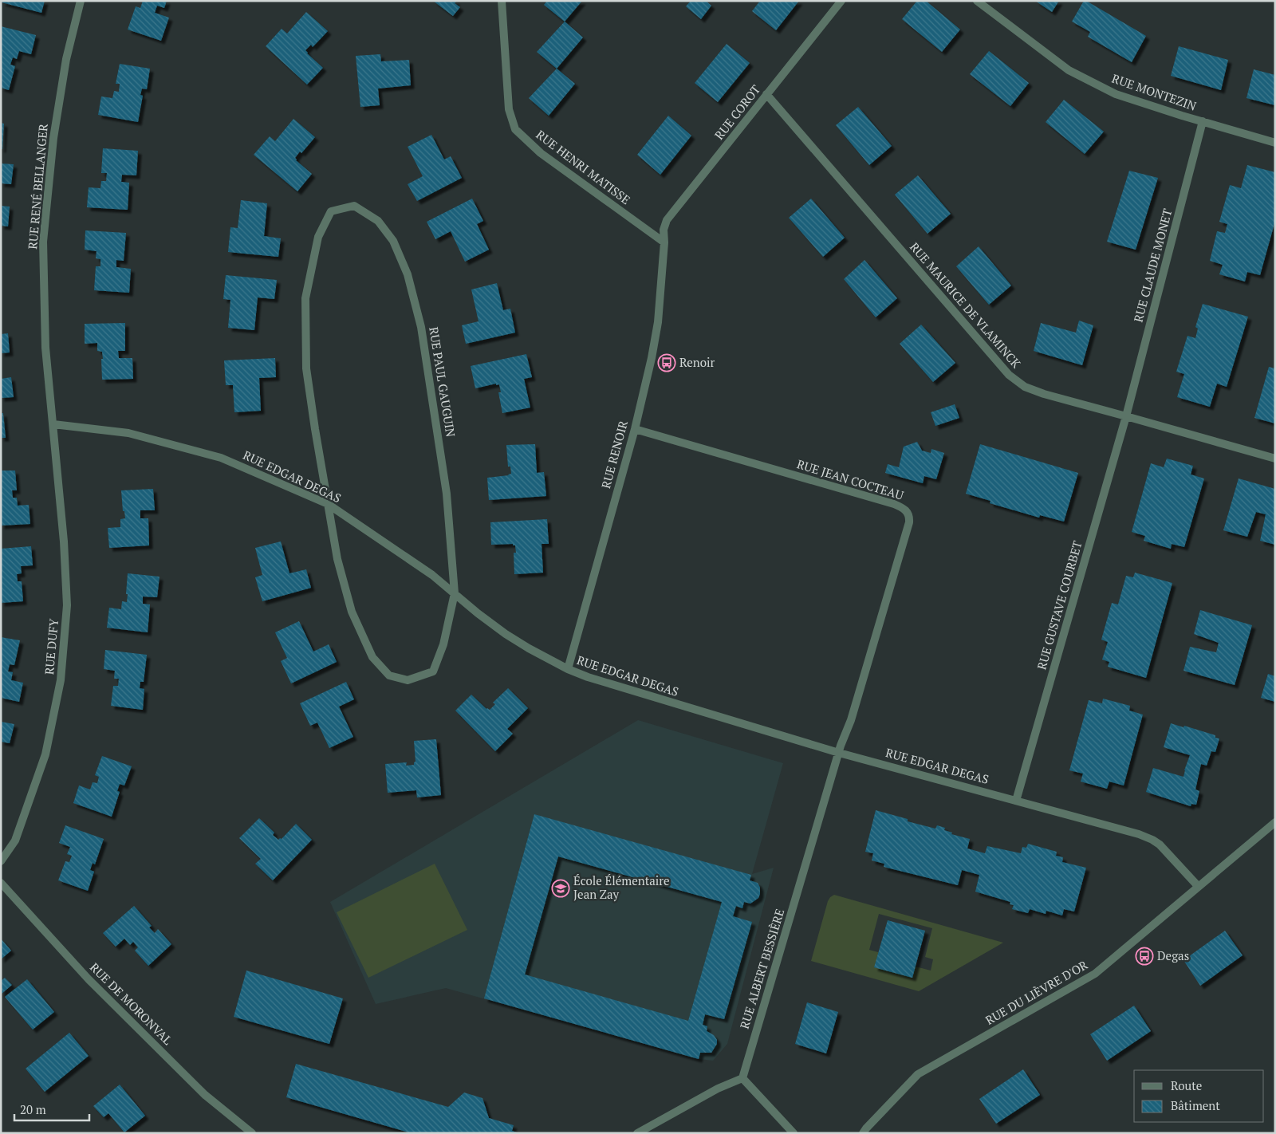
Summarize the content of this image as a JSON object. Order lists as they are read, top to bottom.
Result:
{
  "streets": {
    "street": [
      "RUE MONTEZIN",
      "RUE COROT",
      "RUE HENRI MATISSE",
      "RUE RENÉ BELLANGER",
      "RUE CLAUDE MONET",
      "RUE MAURICE DE VLAMINCK",
      "RUE PAUL GAUGUIN",
      "RUE RENOIR",
      "RUE EDGAR DEGAS",
      "RUE JEAN COCTEAU",
      "RUE GUSTAVE COURBET",
      "RUE DUFY",
      "RUE ALBERT BESSIÈRE",
      "RUE DU LIÈVRE D'OR",
      "RUE DE MORONVAL"
    ]
  },
  "crossings": [
    ["RUE MONTEZIN", "RUE CLAUDE MONET"],
    ["RUE COROT", "RUE HENRI MATISSE"],
    ["RUE COROT", "RUE MAURICE DE VLAMINCK"],
    ["RUE COROT", "RUE RENOIR"],
    ["RUE HENRI MATISSE", "RUE RENOIR"],
    ["RUE RENÉ BELLANGER", "RUE EDGAR DEGAS"],
    ["RUE RENÉ BELLANGER", "RUE DUFY"],
    ["RUE CLAUDE MONET", "RUE MAURICE DE VLAMINCK"],
    ["RUE CLAUDE MONET", "RUE GUSTAVE COURBET"],
    ["RUE MAURICE DE VLAMINCK", "RUE GUSTAVE COURBET"],
    ["RUE PAUL GAUGUIN", "RUE EDGAR DEGAS"],
    ["RUE RENOIR", "RUE EDGAR DEGAS"],
    ["RUE RENOIR", "RUE JEAN COCTEAU"],
    ["RUE EDGAR DEGAS", "RUE JEAN COCTEAU"],
    ["RUE EDGAR DEGAS", "RUE GUSTAVE COURBET"],
    ["RUE EDGAR DEGAS", "RUE DUFY"],
    ["RUE EDGAR DEGAS", "RUE ALBERT BESSIÈRE"],
    ["RUE EDGAR DEGAS", "RUE DU LIÈVRE D'OR"],
    ["RUE JEAN COCTEAU", "RUE ALBERT BESSIÈRE"]
  ],
  "places": {
    "bus stop": ["Renoir", "Degas"],
    "school or university": ["École Élémentaire Jean Zay"]
  },
  "legend": ["Route", "Bâtiment"],
  "scale_bar": "20 m"
}
